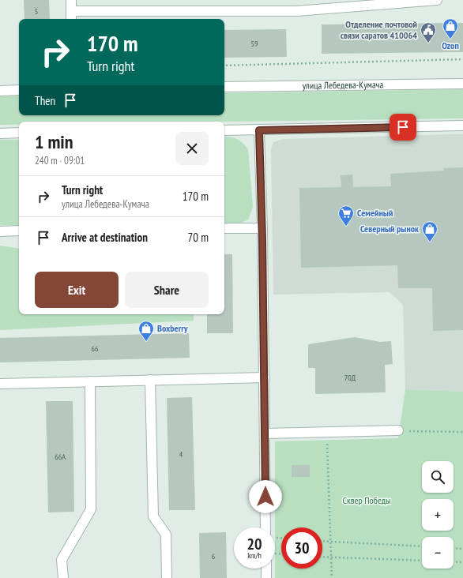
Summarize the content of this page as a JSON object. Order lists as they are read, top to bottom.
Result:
{
  "streets": {
    "street": ["улица Лебедева-Кумача"]
  },
  "parks": ["Сквер Победы"],
  "places": {
    "shop": ["Ozon", "Северный рынок", "Boxberry"],
    "public building": ["Отделение почтовой связи саратов 410064"],
    "supermarket": ["Семейный"]
  },
  "house_numbers": [
    "5",
    "59",
    "66",
    "70Д",
    "4",
    "66А",
    "6"
  ],
  "page": {
    "turn": ["170 m", "Turn right"],
    "then": "Then",
    "heading": ["1 min", "240 m · 09:01"],
    "list": [
      {
        "name": "Turn right",
        "note": "улица Лебедева-Кумача",
        "value": "170 m"
      },
      {
        "name": "Arrive at destination",
        "value": "70 m"
      }
    ],
    "buttons": ["Exit", "Share"],
    "map_buttons": ["+", "−"],
    "speed": "20 km/h",
    "limit": "30"
  }
}
